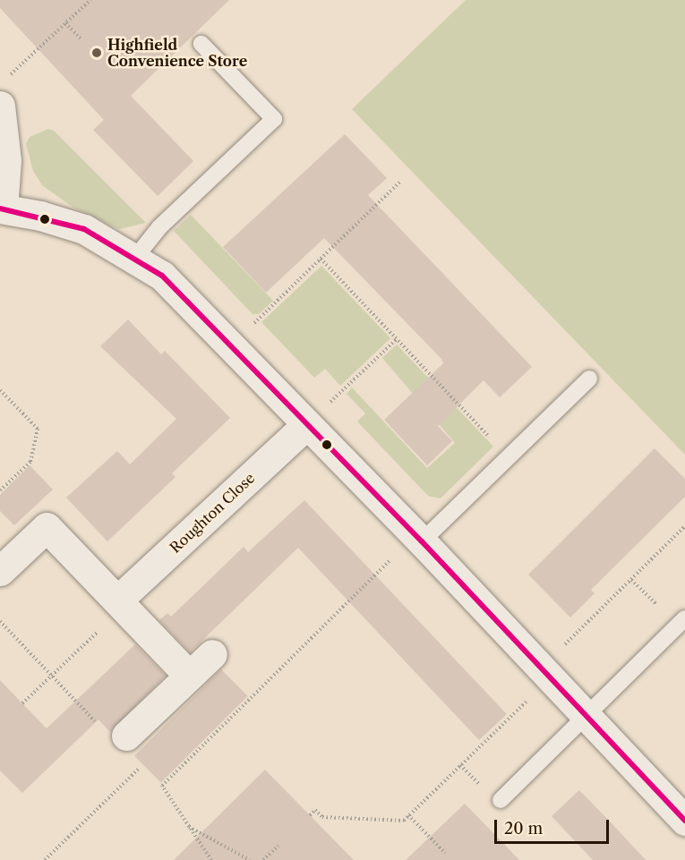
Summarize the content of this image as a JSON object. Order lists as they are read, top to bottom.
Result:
{
  "streets": {
    "street": ["Roughton Close"]
  },
  "places": ["Highfield Convenience Store"],
  "scale_bar": "20 m"
}
